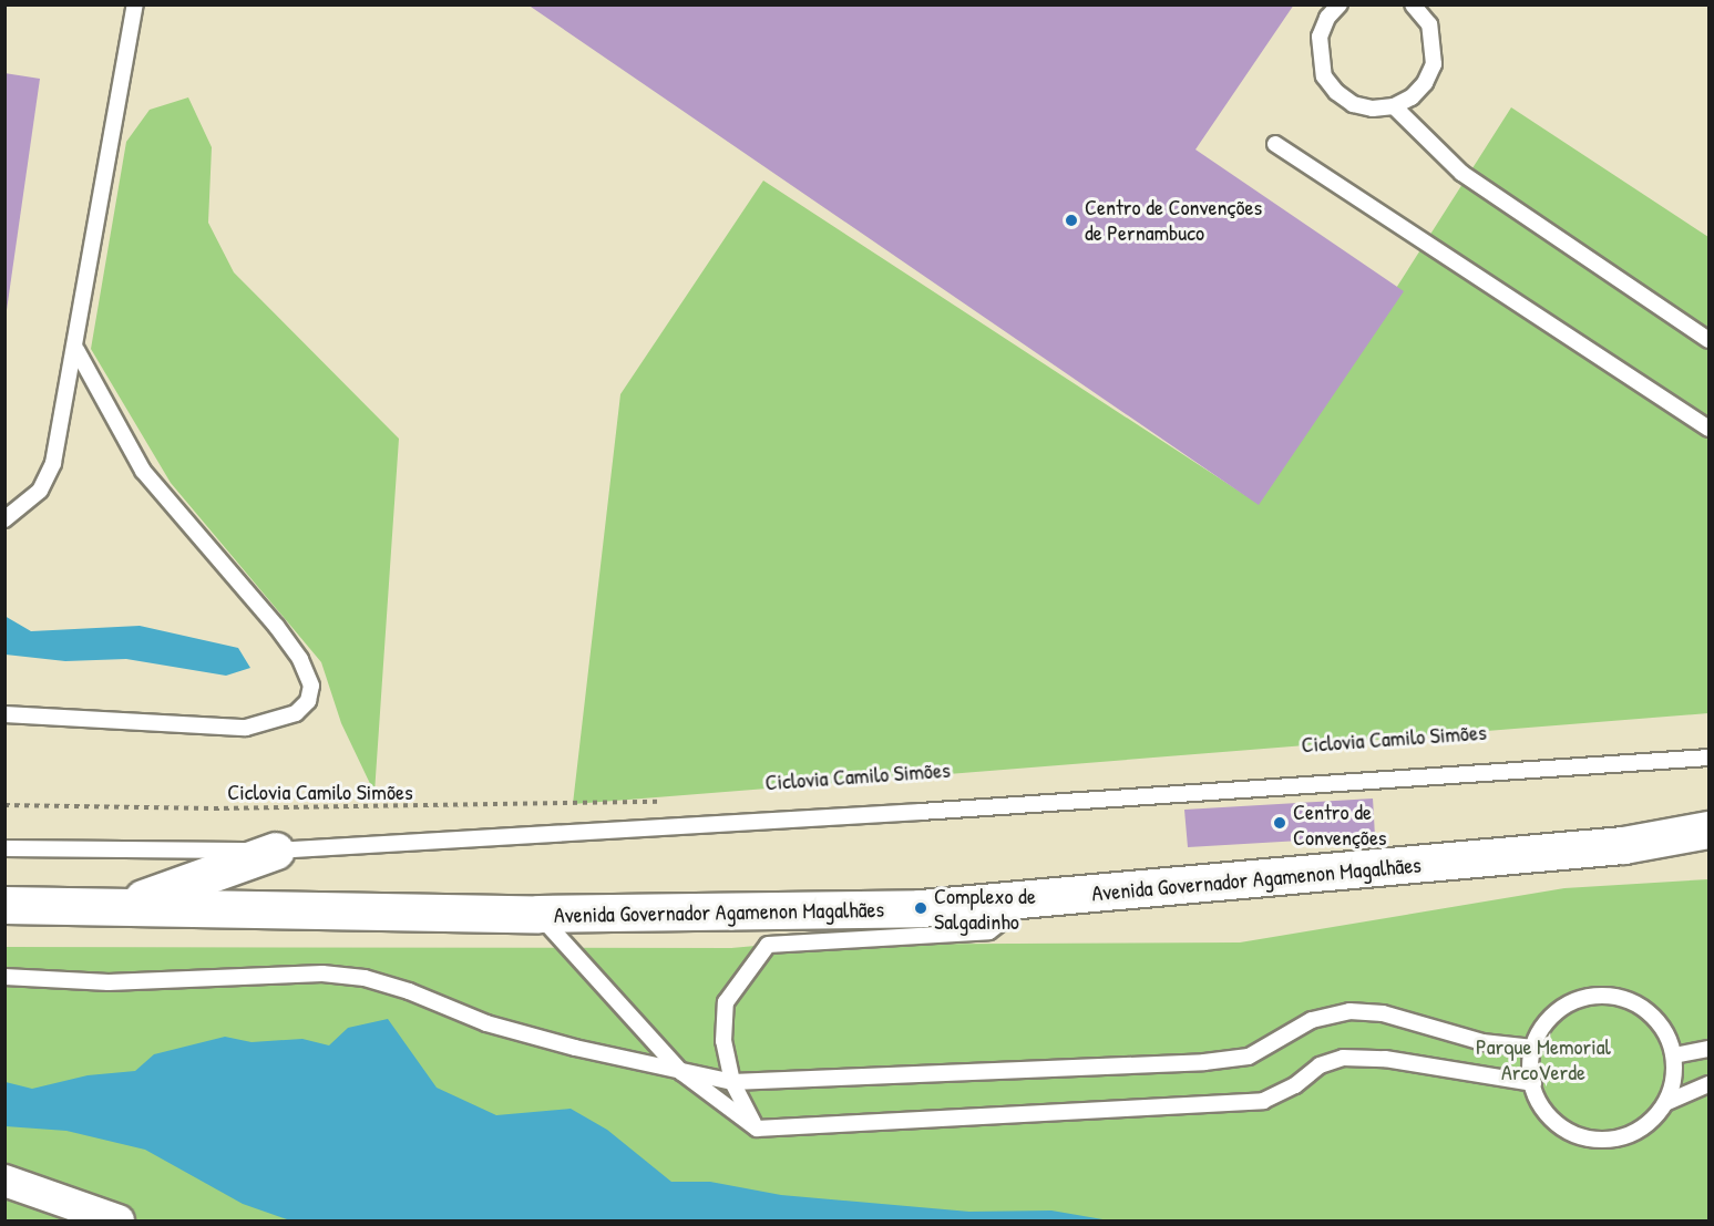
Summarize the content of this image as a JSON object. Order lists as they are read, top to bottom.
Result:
{
  "streets": {
    "highway": ["Avenida Governador Agamenon Magalhães"],
    "path": ["Ciclovia Camilo Simões"]
  },
  "parks": ["Parque Memorial ArcoVerde"],
  "places": ["Centro de Convenções de Pernambuco", "Centro de Convenções", "Complexo de Salgadinho"]
}
